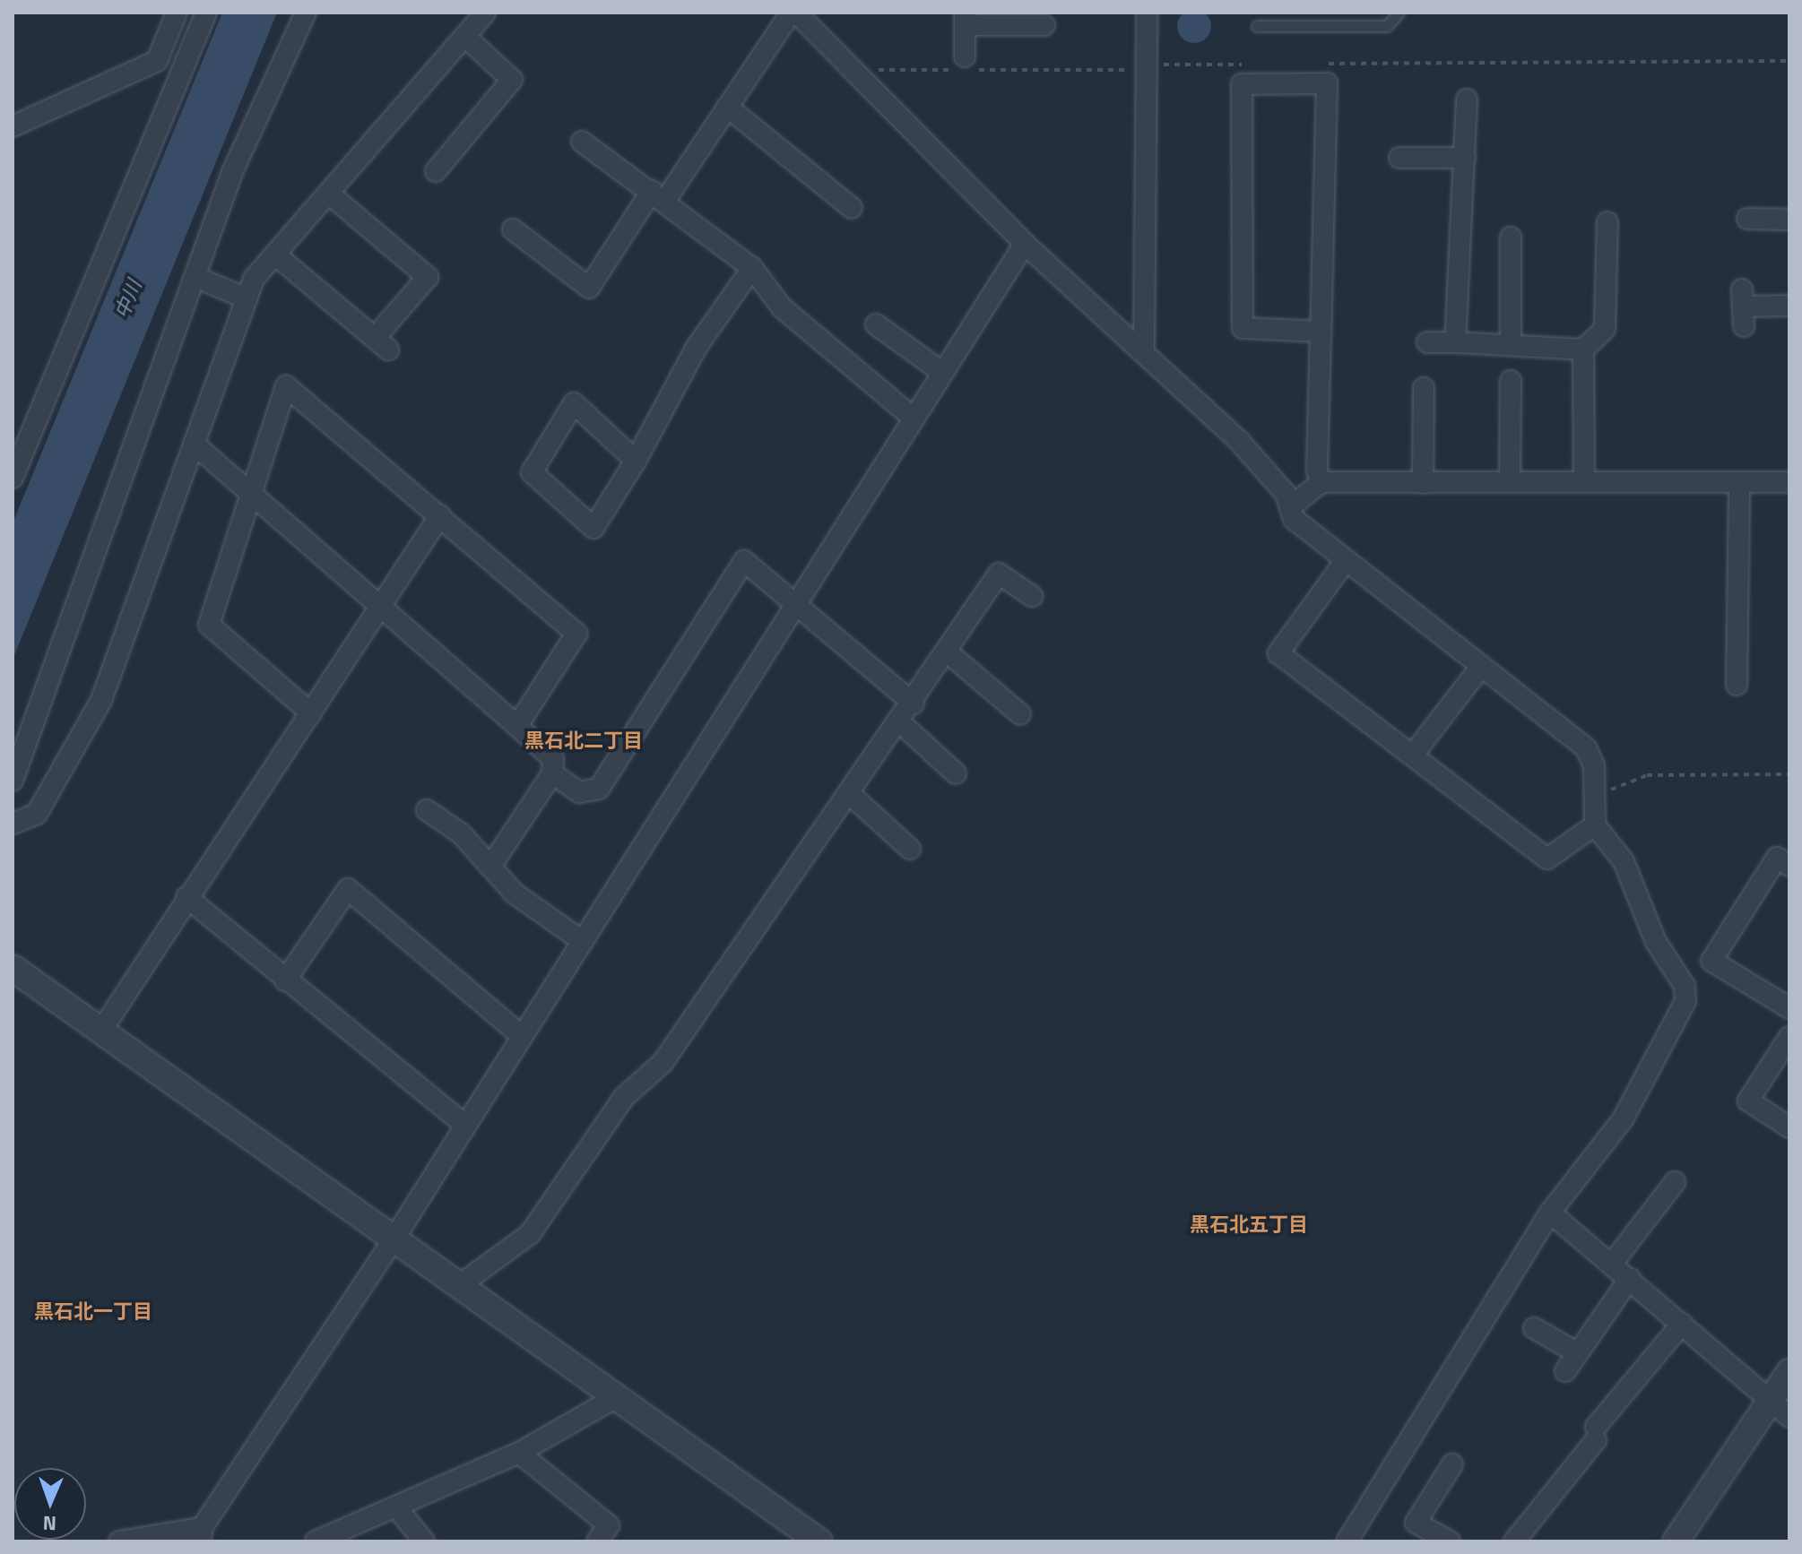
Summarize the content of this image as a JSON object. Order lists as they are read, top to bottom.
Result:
{
  "districts": ["黒石北二丁目", "黒石北五丁目", "黒石北一丁目"],
  "water": ["中川"],
  "north": "bottom"
}
